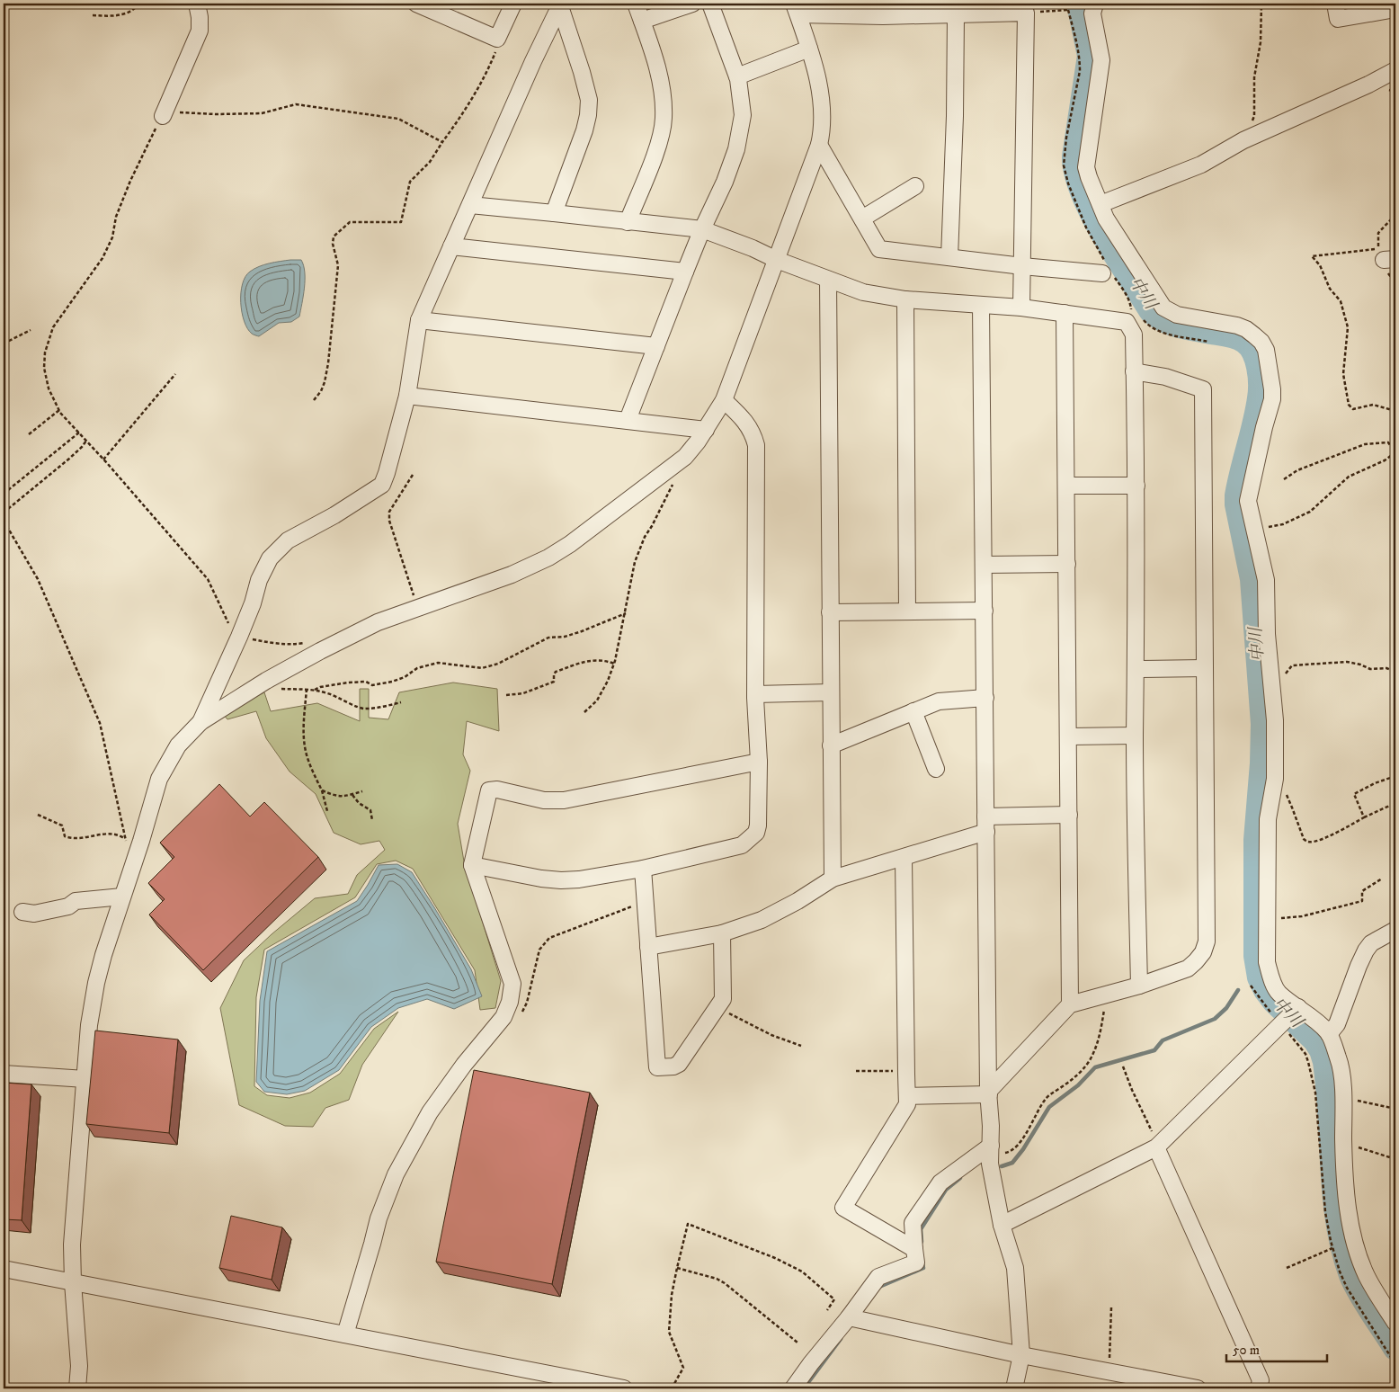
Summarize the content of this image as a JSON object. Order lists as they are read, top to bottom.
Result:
{
  "water": ["中川"],
  "scale_bar": "50 m"
}
